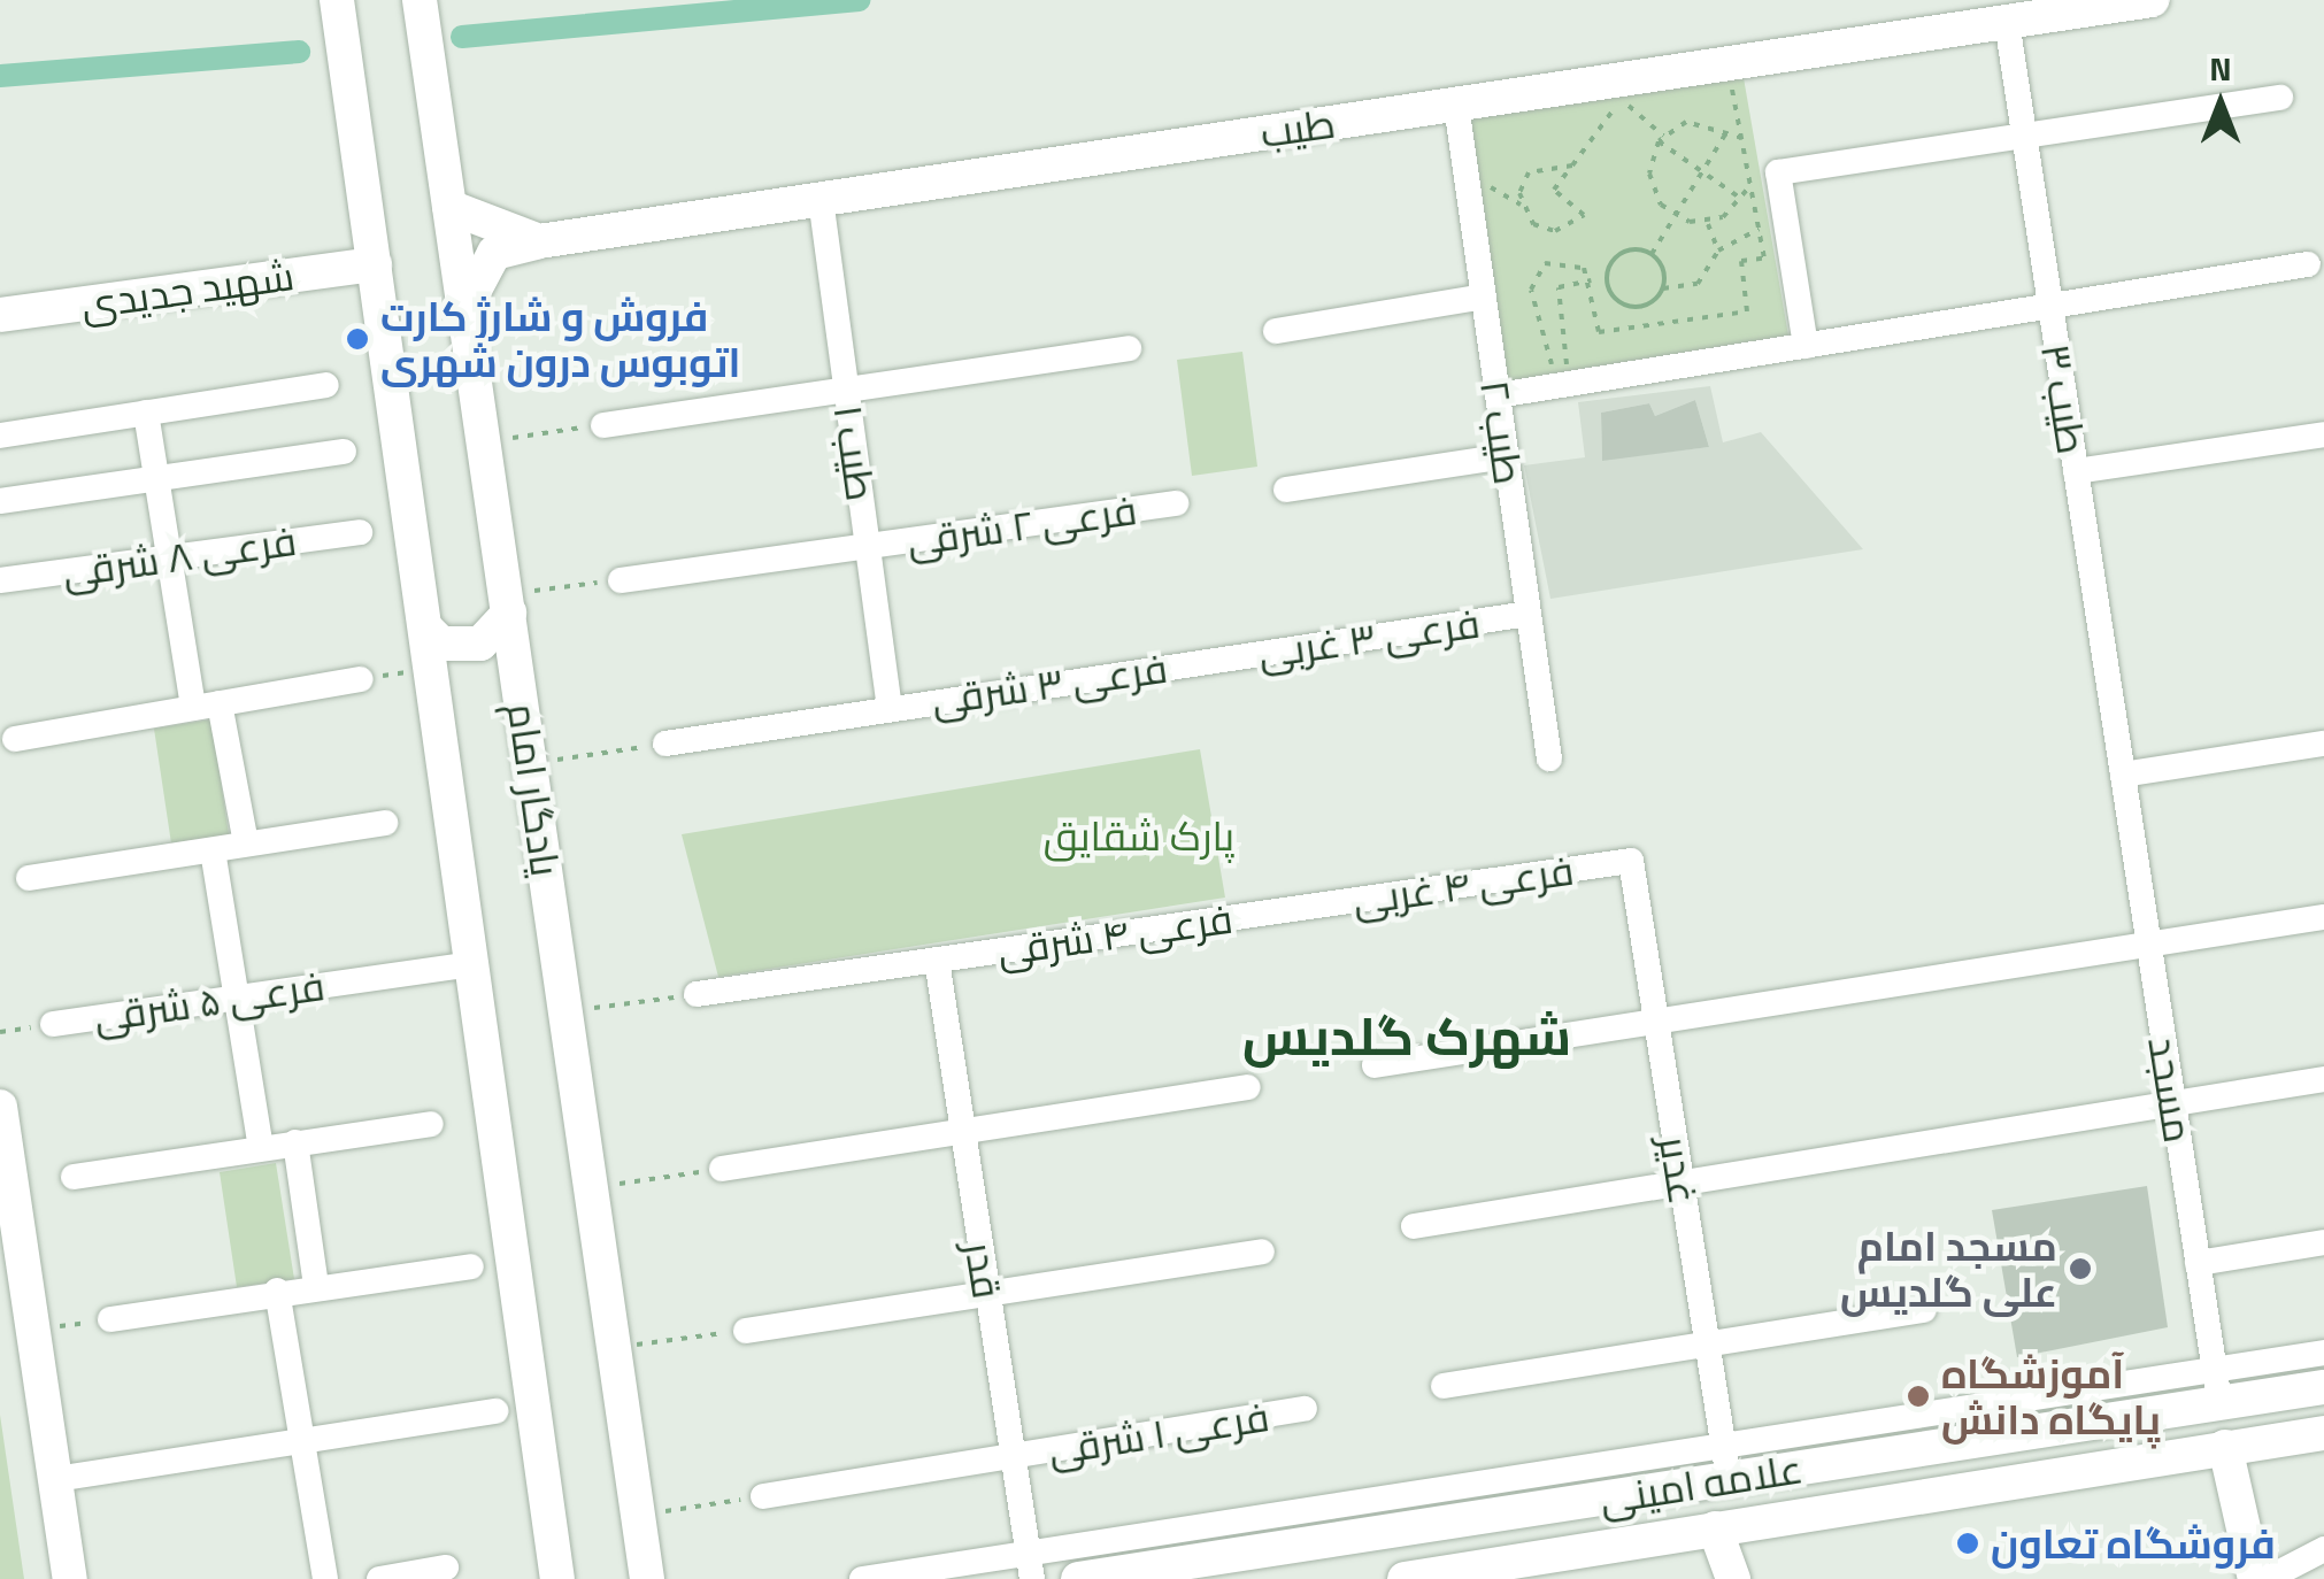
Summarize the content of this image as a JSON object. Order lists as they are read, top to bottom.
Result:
{
  "streets": {
    "main road": [
      "طیب",
      "شهید جدیدی",
      "یادگار امام",
      "علامه امینی"
    ],
    "street": [
      "طیب ۳",
      "طیب ۲",
      "طیب ۱",
      "فرعی ۲ شرقی",
      "فرعی ۸ شرقی",
      "فرعی ۳ غربی",
      "فرعی ۳ شرقی",
      "فرعی ۴ غربی",
      "فرعی ۴ شرقی",
      "فرعی ۵ شرقی",
      "مسجد",
      "غدیر",
      "قدر",
      "فرعی ۱ شرقی"
    ]
  },
  "crossings": [
    ["طیب", "طیب ۳"],
    ["طیب", "طیب ۲"],
    ["طیب", "طیب ۱"],
    ["طیب", "یادگار امام"],
    ["شهید جدیدی", "یادگار امام"],
    ["طیب ۳", "مسجد"],
    ["طیب ۲", "فرعی ۳ غربی"],
    ["طیب ۱", "فرعی ۲ شرقی"],
    ["طیب ۱", "فرعی ۳ شرقی"],
    ["فرعی ۳ غربی", "فرعی ۳ شرقی"],
    ["یادگار امام", "فرعی ۵ شرقی"],
    ["فرعی ۴ غربی", "فرعی ۴ شرقی"],
    ["فرعی ۴ غربی", "غدیر"],
    ["فرعی ۴ شرقی", "قدر"],
    ["مسجد", "علامه امینی"],
    ["غدیر", "علامه امینی"],
    ["قدر", "فرعی ۱ شرقی"]
  ],
  "districts": ["شهرک گلدیس"],
  "parks": ["پارک شقایق"],
  "places": [
    "فروش و شارژ کارت اتوبوس درون شهری",
    "مسجد امام علی گلدیس",
    "آموزشگاه پایگاه دانش",
    "فروشگاه تعاون"
  ],
  "north": "top"
}
